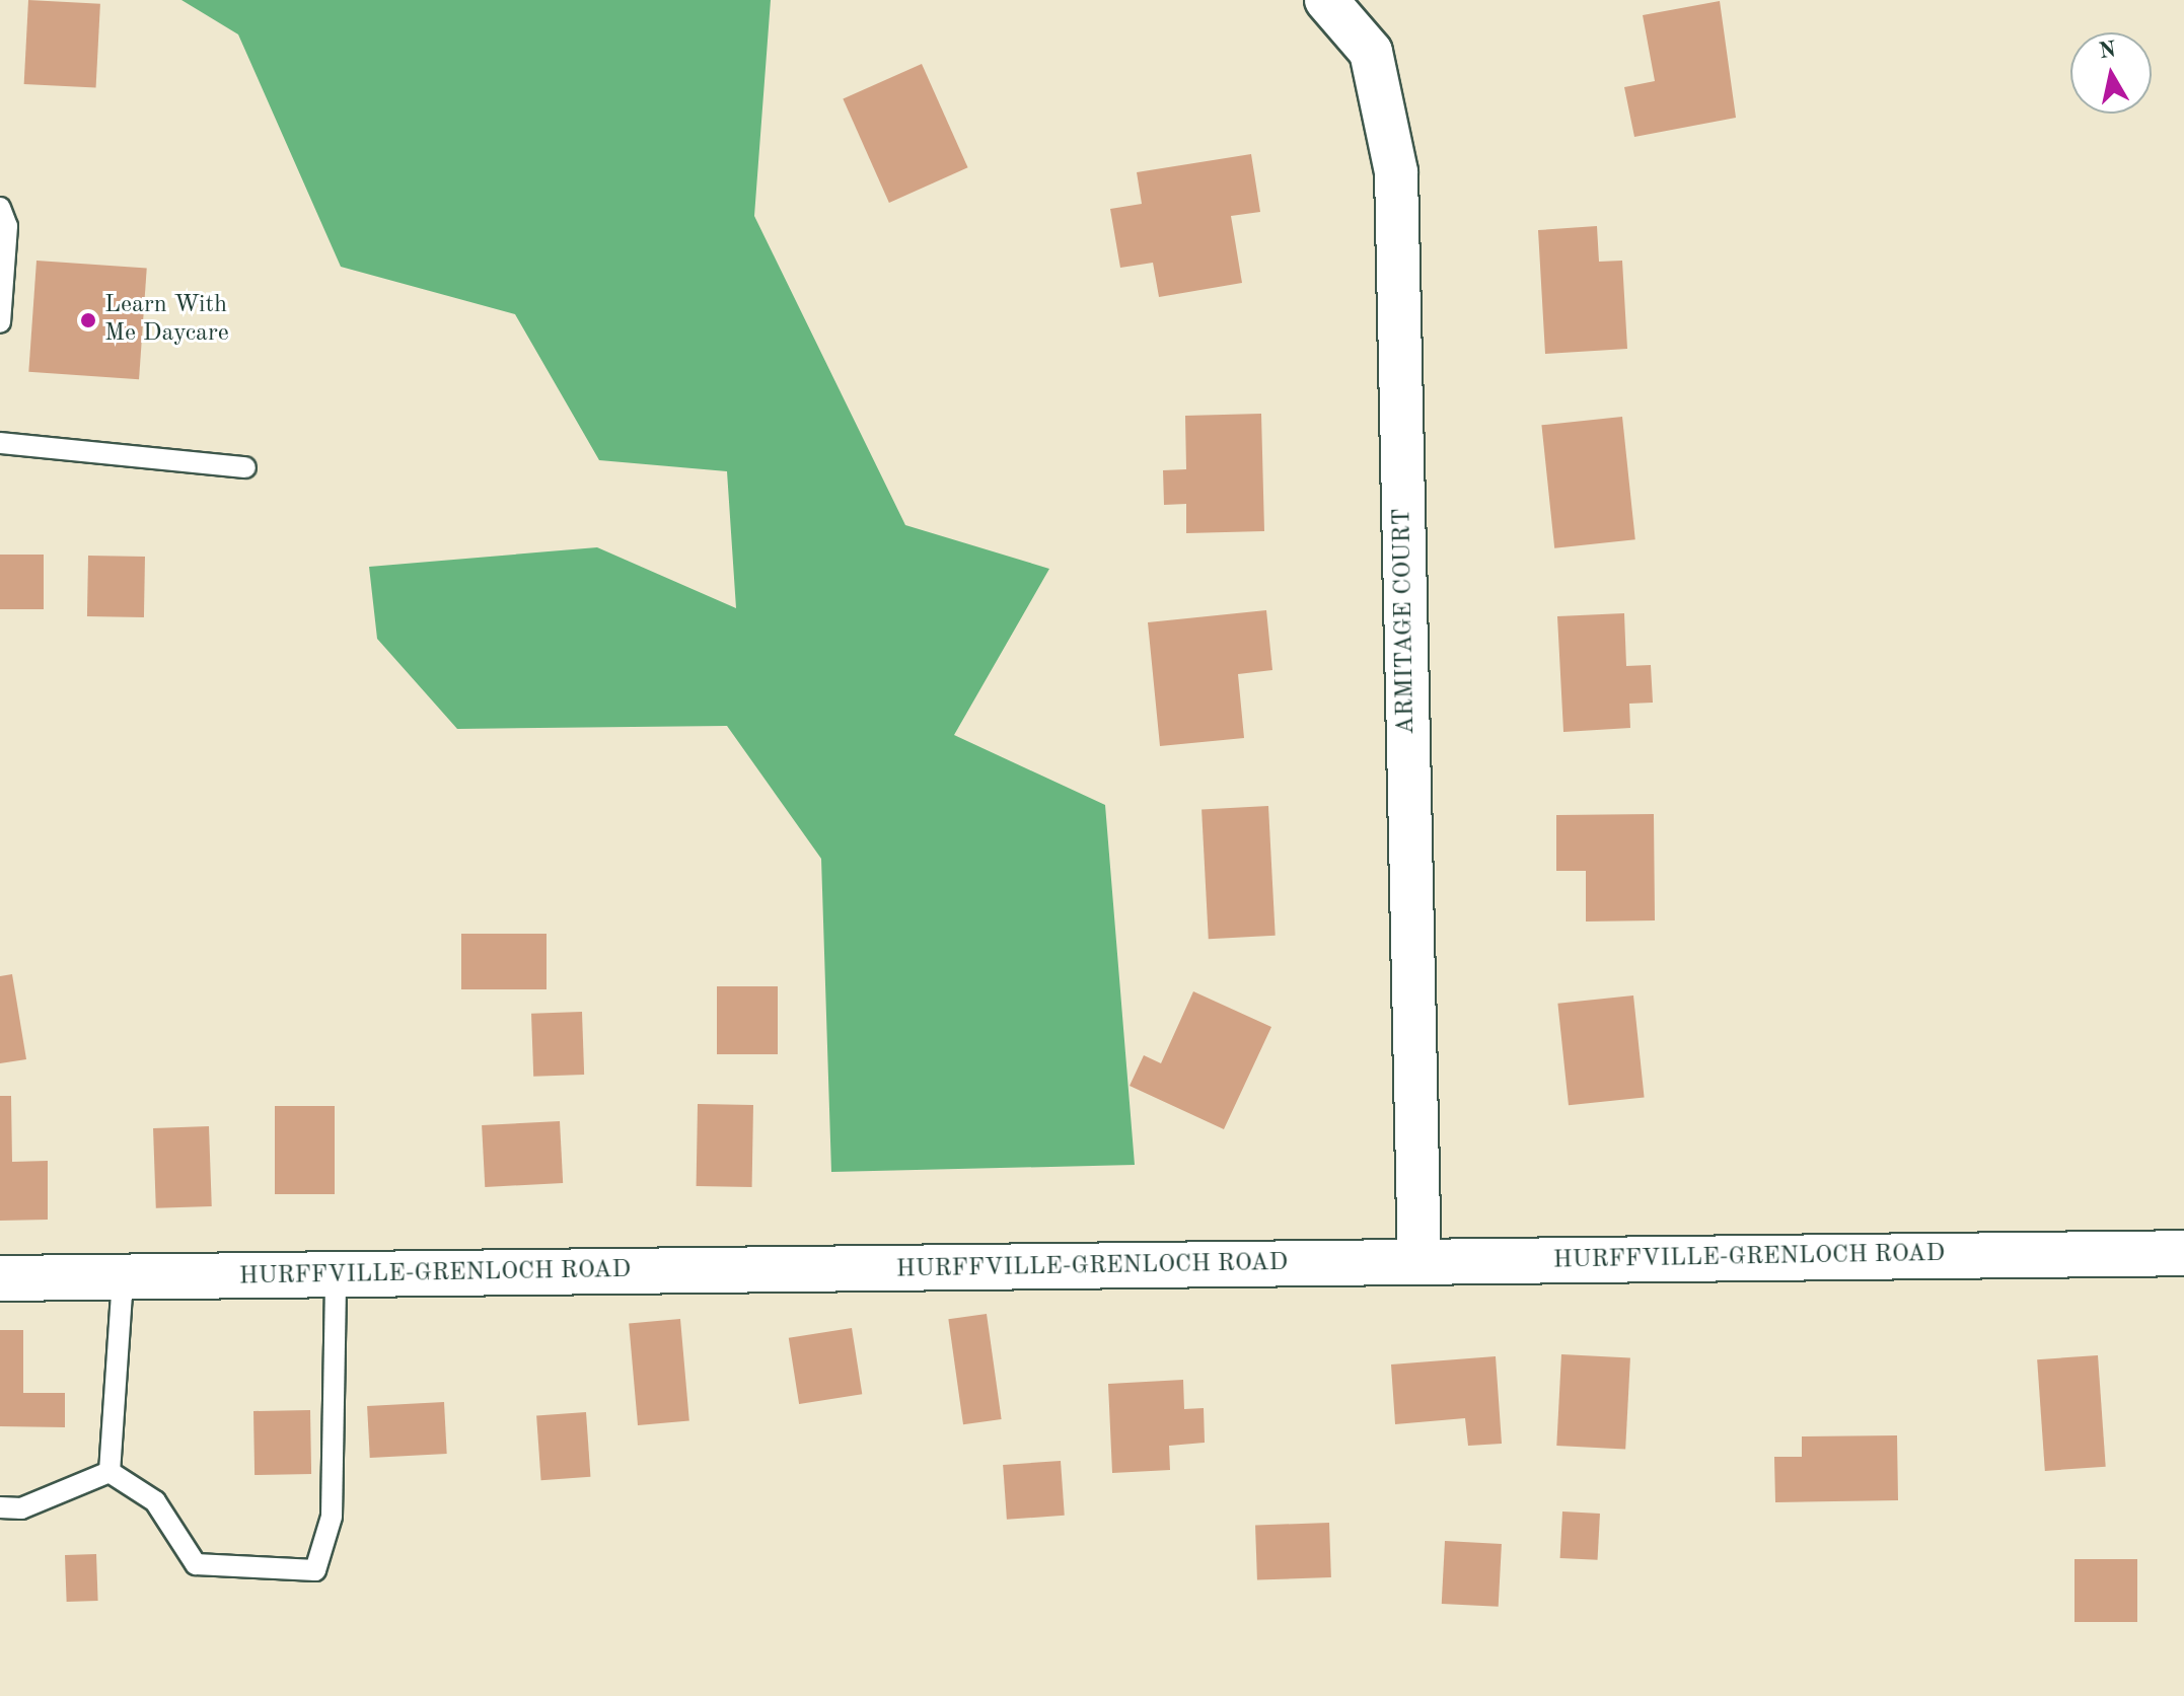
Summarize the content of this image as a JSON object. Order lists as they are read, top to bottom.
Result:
{
  "streets": {
    "main road": ["HURFFVILLE-GRENLOCH ROAD"],
    "street": ["ARMITAGE COURT"]
  },
  "crossings": [
    ["ARMITAGE COURT", "HURFFVILLE-GRENLOCH ROAD"]
  ],
  "places": ["Learn With Me Daycare"],
  "north": "top"
}
